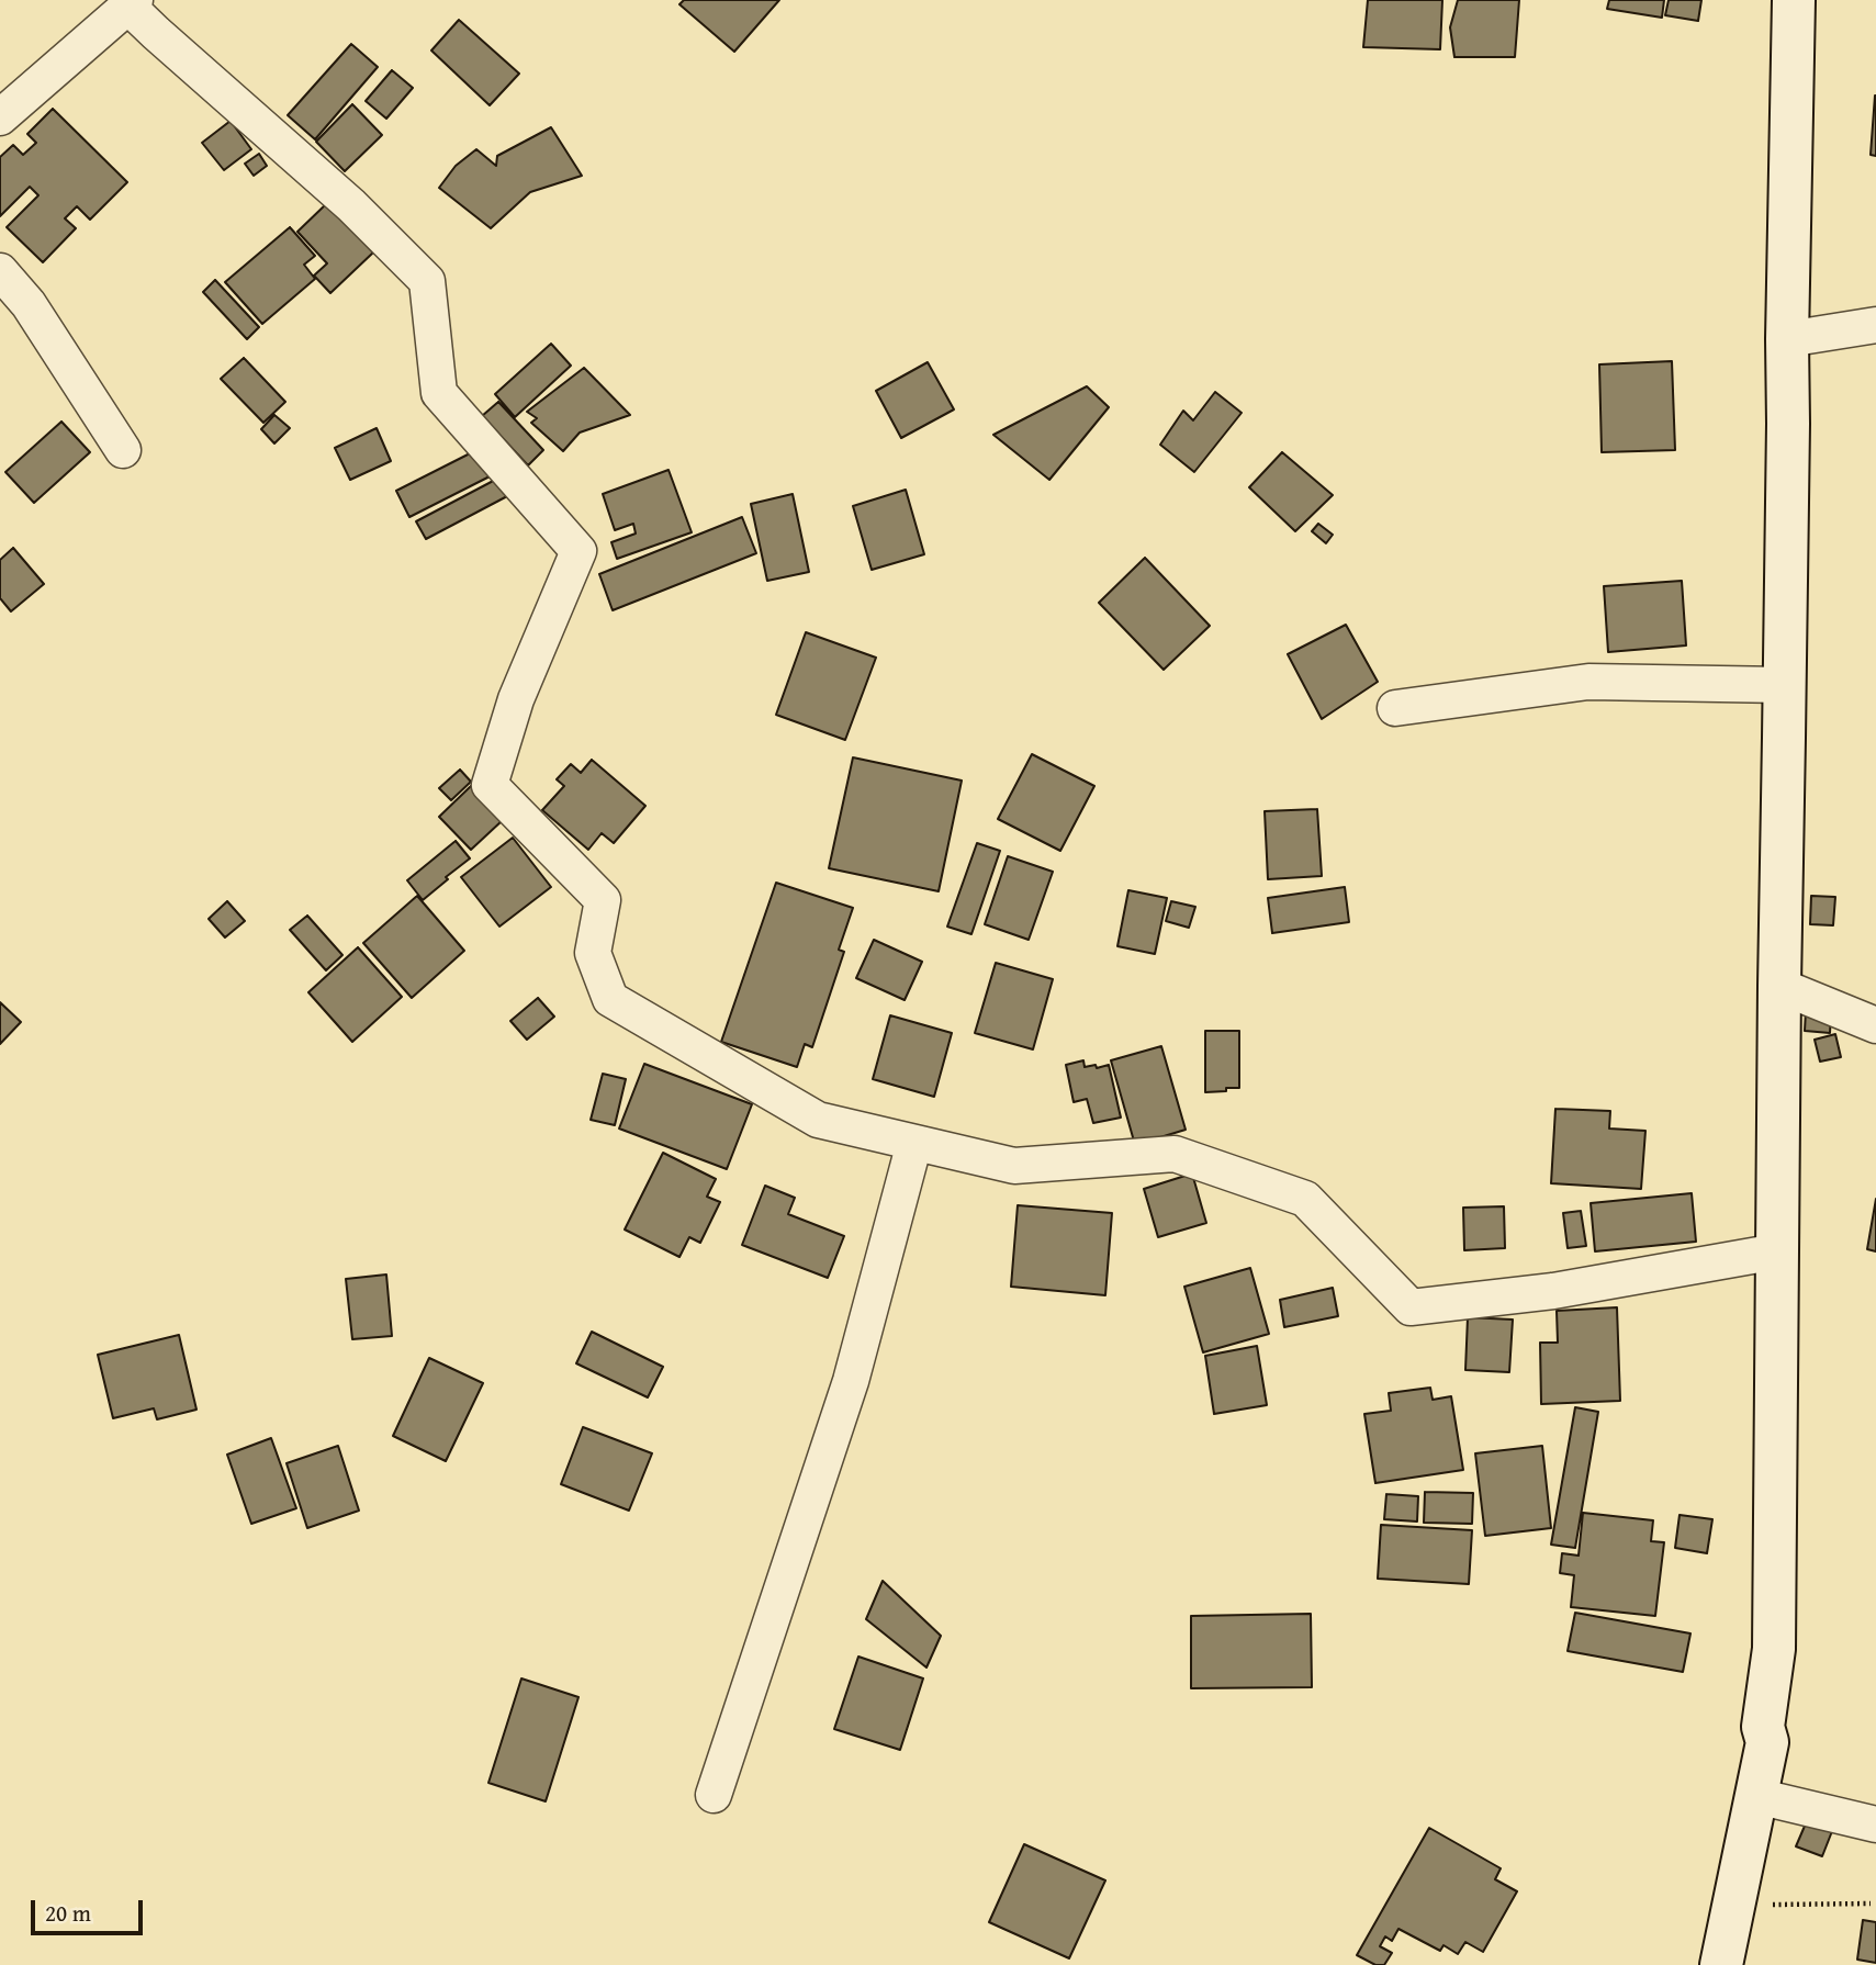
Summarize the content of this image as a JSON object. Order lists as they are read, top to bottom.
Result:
{
  "scale_bar": "20 m"
}
